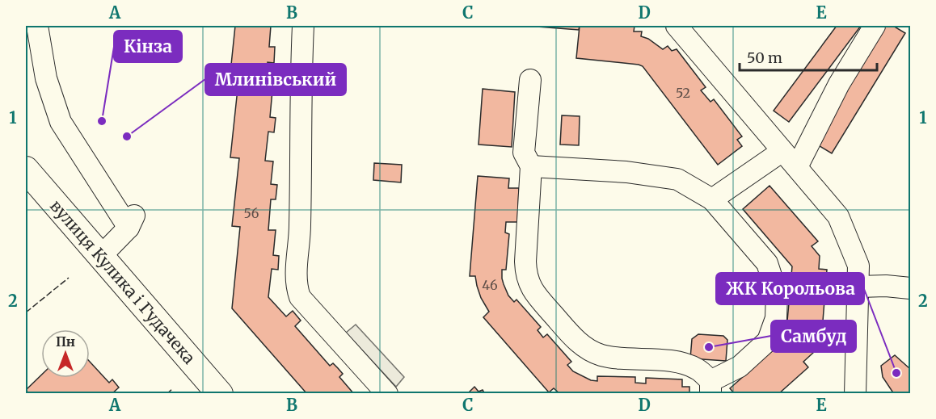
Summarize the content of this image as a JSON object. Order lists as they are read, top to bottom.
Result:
{
  "streets": {
    "main road": ["вулиця Кулика і Гудачека"]
  },
  "places": [
    "Кінза",
    "Млинівський",
    "Самбуд",
    "ЖК Корольова"
  ],
  "house_numbers": ["52", "56", "46"],
  "scale_bar": "50 m",
  "north": "top",
  "grid": {
    "columns": [
      "A",
      "B",
      "C",
      "D",
      "E"
    ],
    "rows": ["1", "2"]
  }
}
